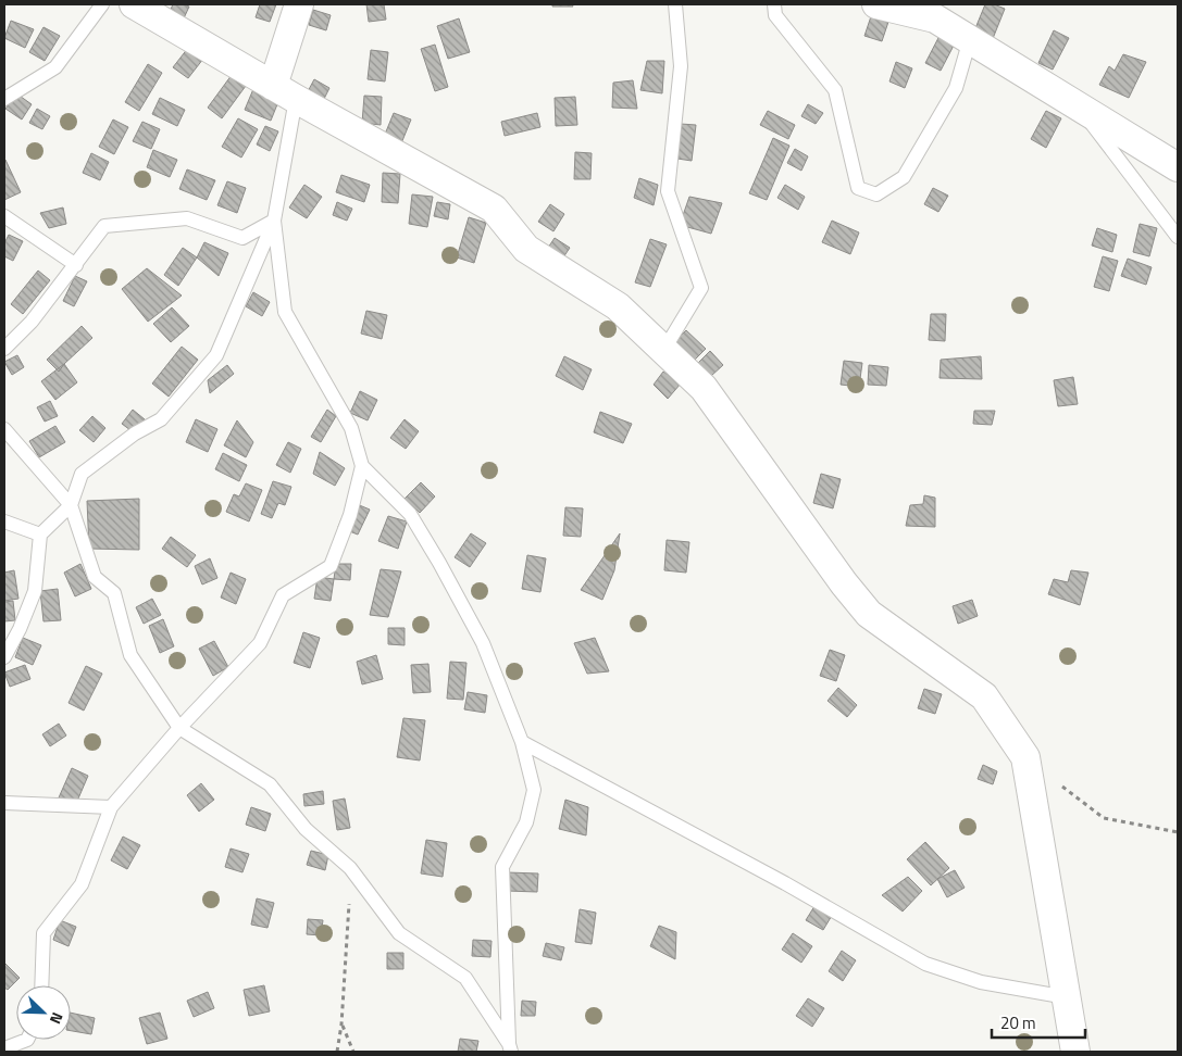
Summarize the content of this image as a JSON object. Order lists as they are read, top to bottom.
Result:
{
  "scale_bar": "20 m",
  "north": "bottom right"
}
